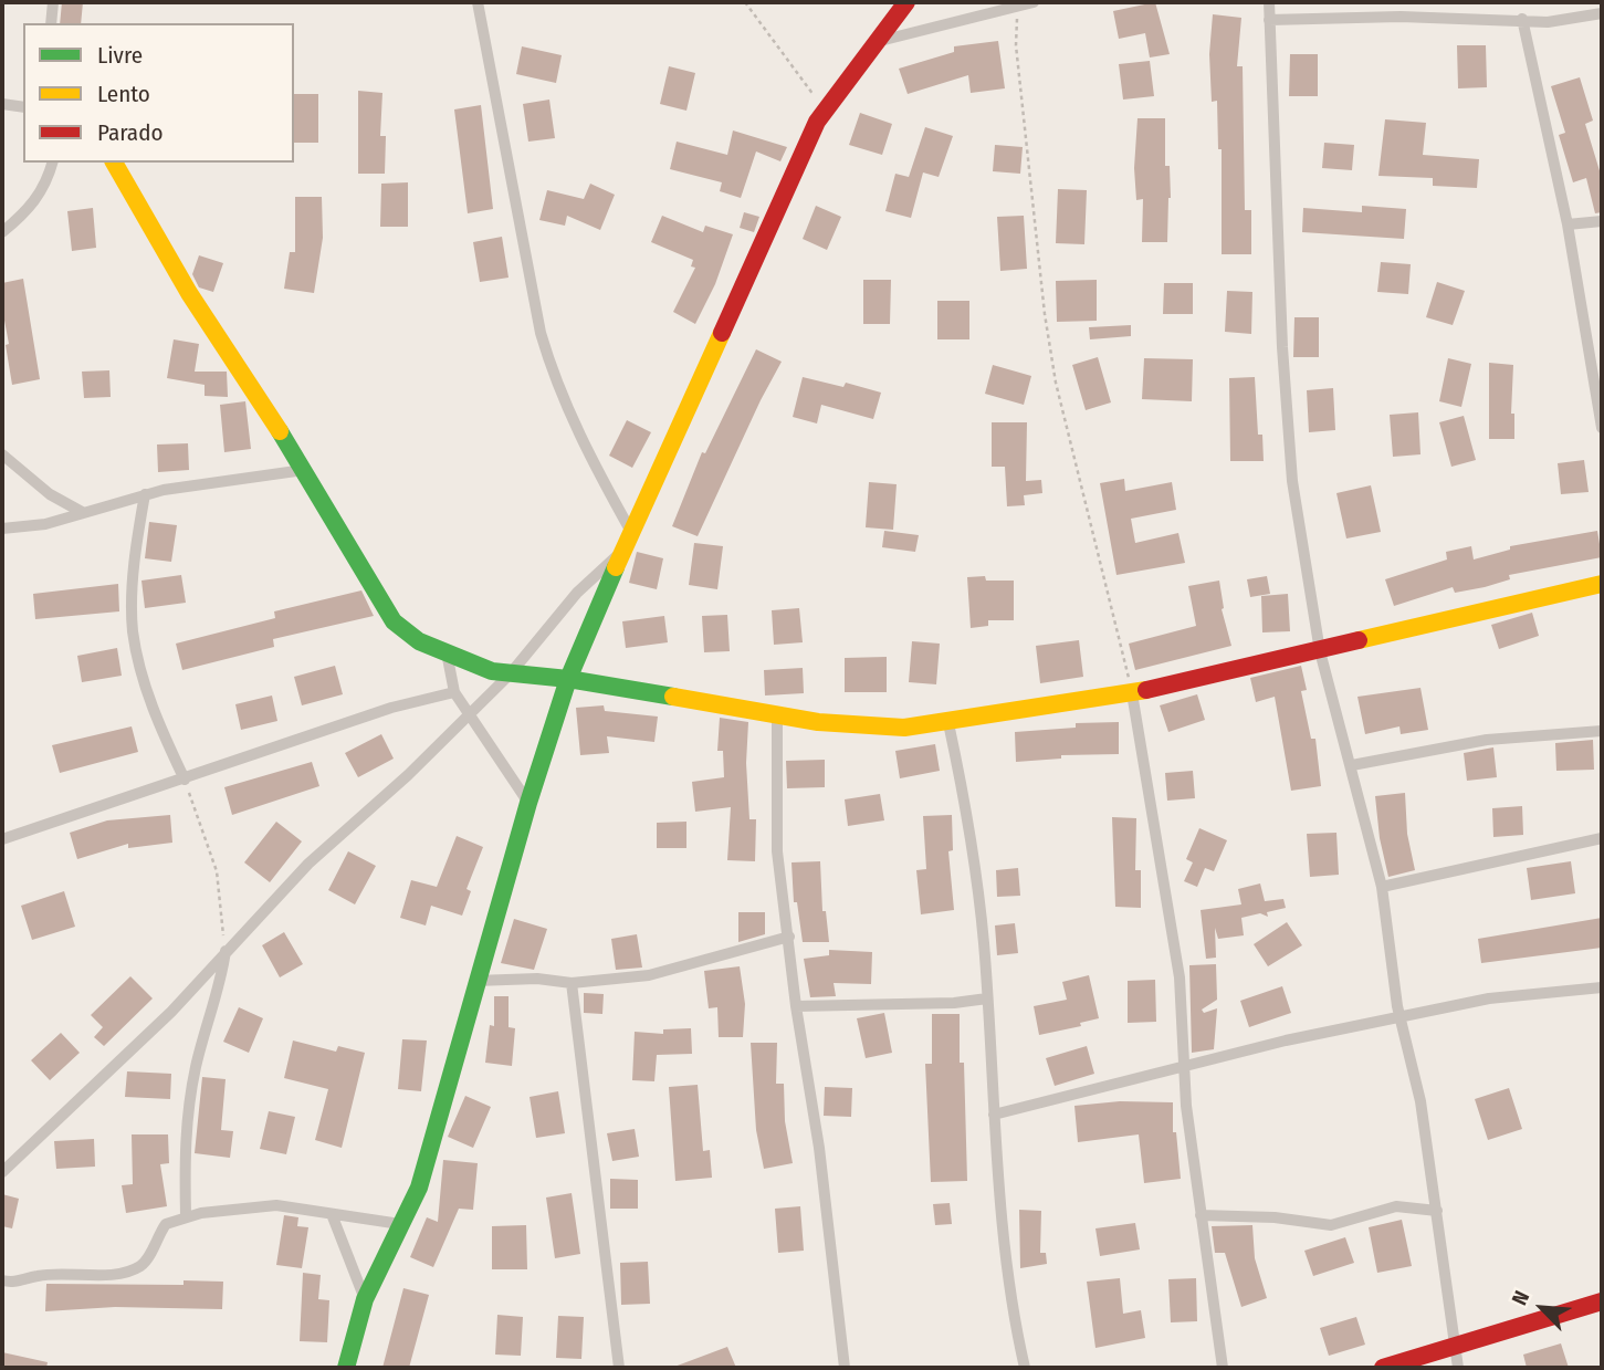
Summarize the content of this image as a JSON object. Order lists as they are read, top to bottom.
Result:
{
  "legend": ["Livre", "Lento", "Parado"],
  "north": "top left"
}
